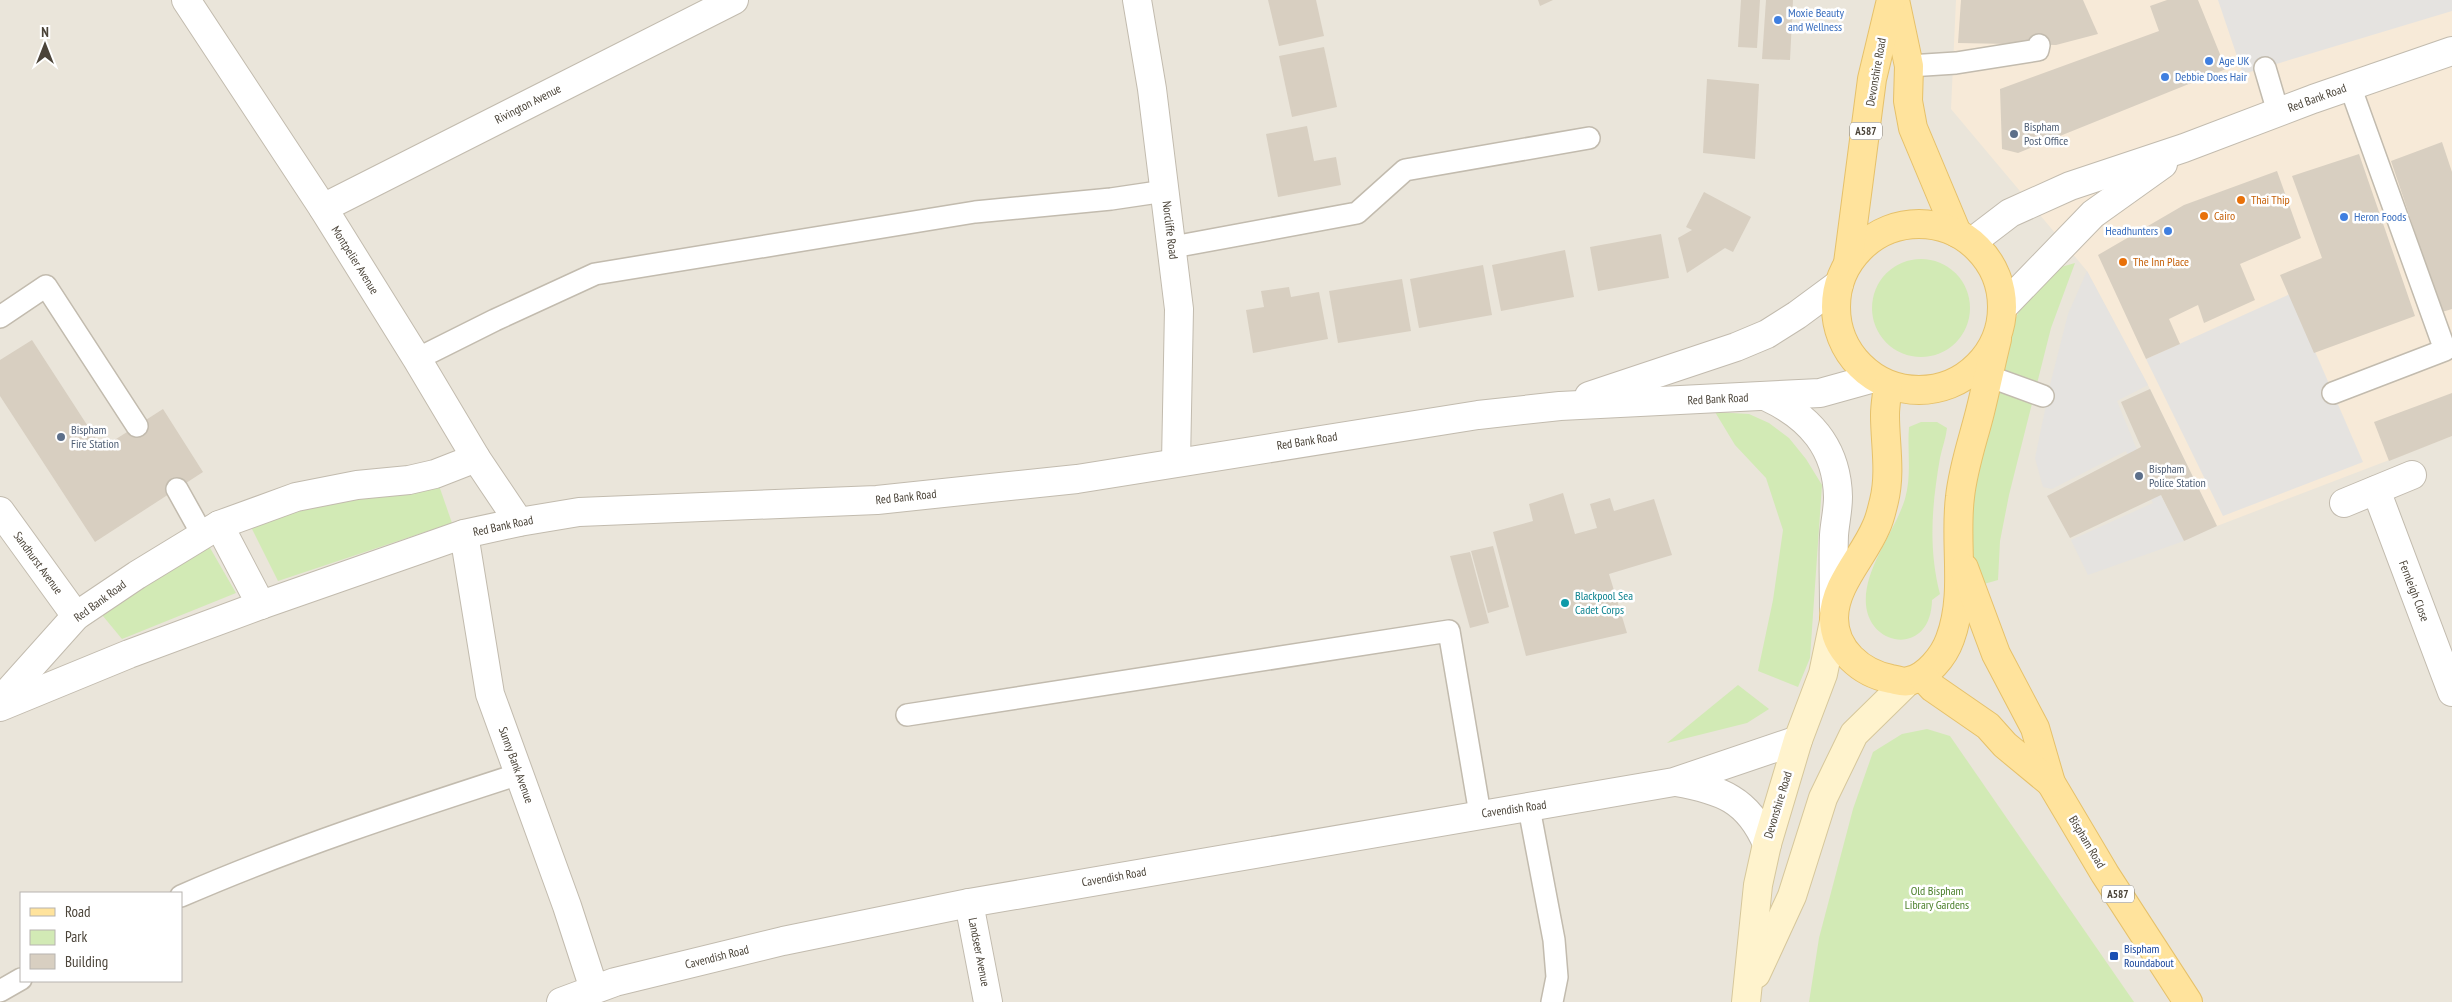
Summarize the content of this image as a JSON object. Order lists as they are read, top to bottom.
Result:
{
  "streets": {
    "main road": ["Devonshire Road", "A587", "Bispham Road"],
    "street": [
      "Red Bank Road",
      "Rivington Avenue",
      "Norcliffe Road",
      "Montpelier Avenue",
      "Sandhurst Avenue",
      "Fernleigh Close",
      "Sunny Bank Avenue",
      "Cavendish Road",
      "Landseer Avenue"
    ]
  },
  "crossings": [
    ["Devonshire Road", "Red Bank Road"],
    ["Devonshire Road", "A587"],
    ["Devonshire Road", "Cavendish Road"],
    ["Devonshire Road", "Bispham Road"],
    ["Red Bank Road", "A587"],
    ["Red Bank Road", "Norcliffe Road"],
    ["Red Bank Road", "Montpelier Avenue"],
    ["Red Bank Road", "Sandhurst Avenue"],
    ["Red Bank Road", "Sunny Bank Avenue"],
    ["Rivington Avenue", "Montpelier Avenue"],
    ["A587", "Bispham Road"],
    ["Sunny Bank Avenue", "Cavendish Road"],
    ["Cavendish Road", "Landseer Avenue"]
  ],
  "parks": ["Old Bispham Library Gardens"],
  "places": {
    "other": [
      "Moxie Beauty and Wellness",
      "Age UK",
      "Debbie Does Hair",
      "Bispham Post Office",
      "Thai Thip",
      "Cairo",
      "Heron Foods",
      "Headhunters",
      "The Inn Place",
      "Bispham Fire Station",
      "Bispham Police Station",
      "Blackpool Sea Cadet Corps"
    ],
    "transit": ["Bispham Roundabout"]
  },
  "legend": ["Road", "Park", "Building"],
  "north": "top"
}
